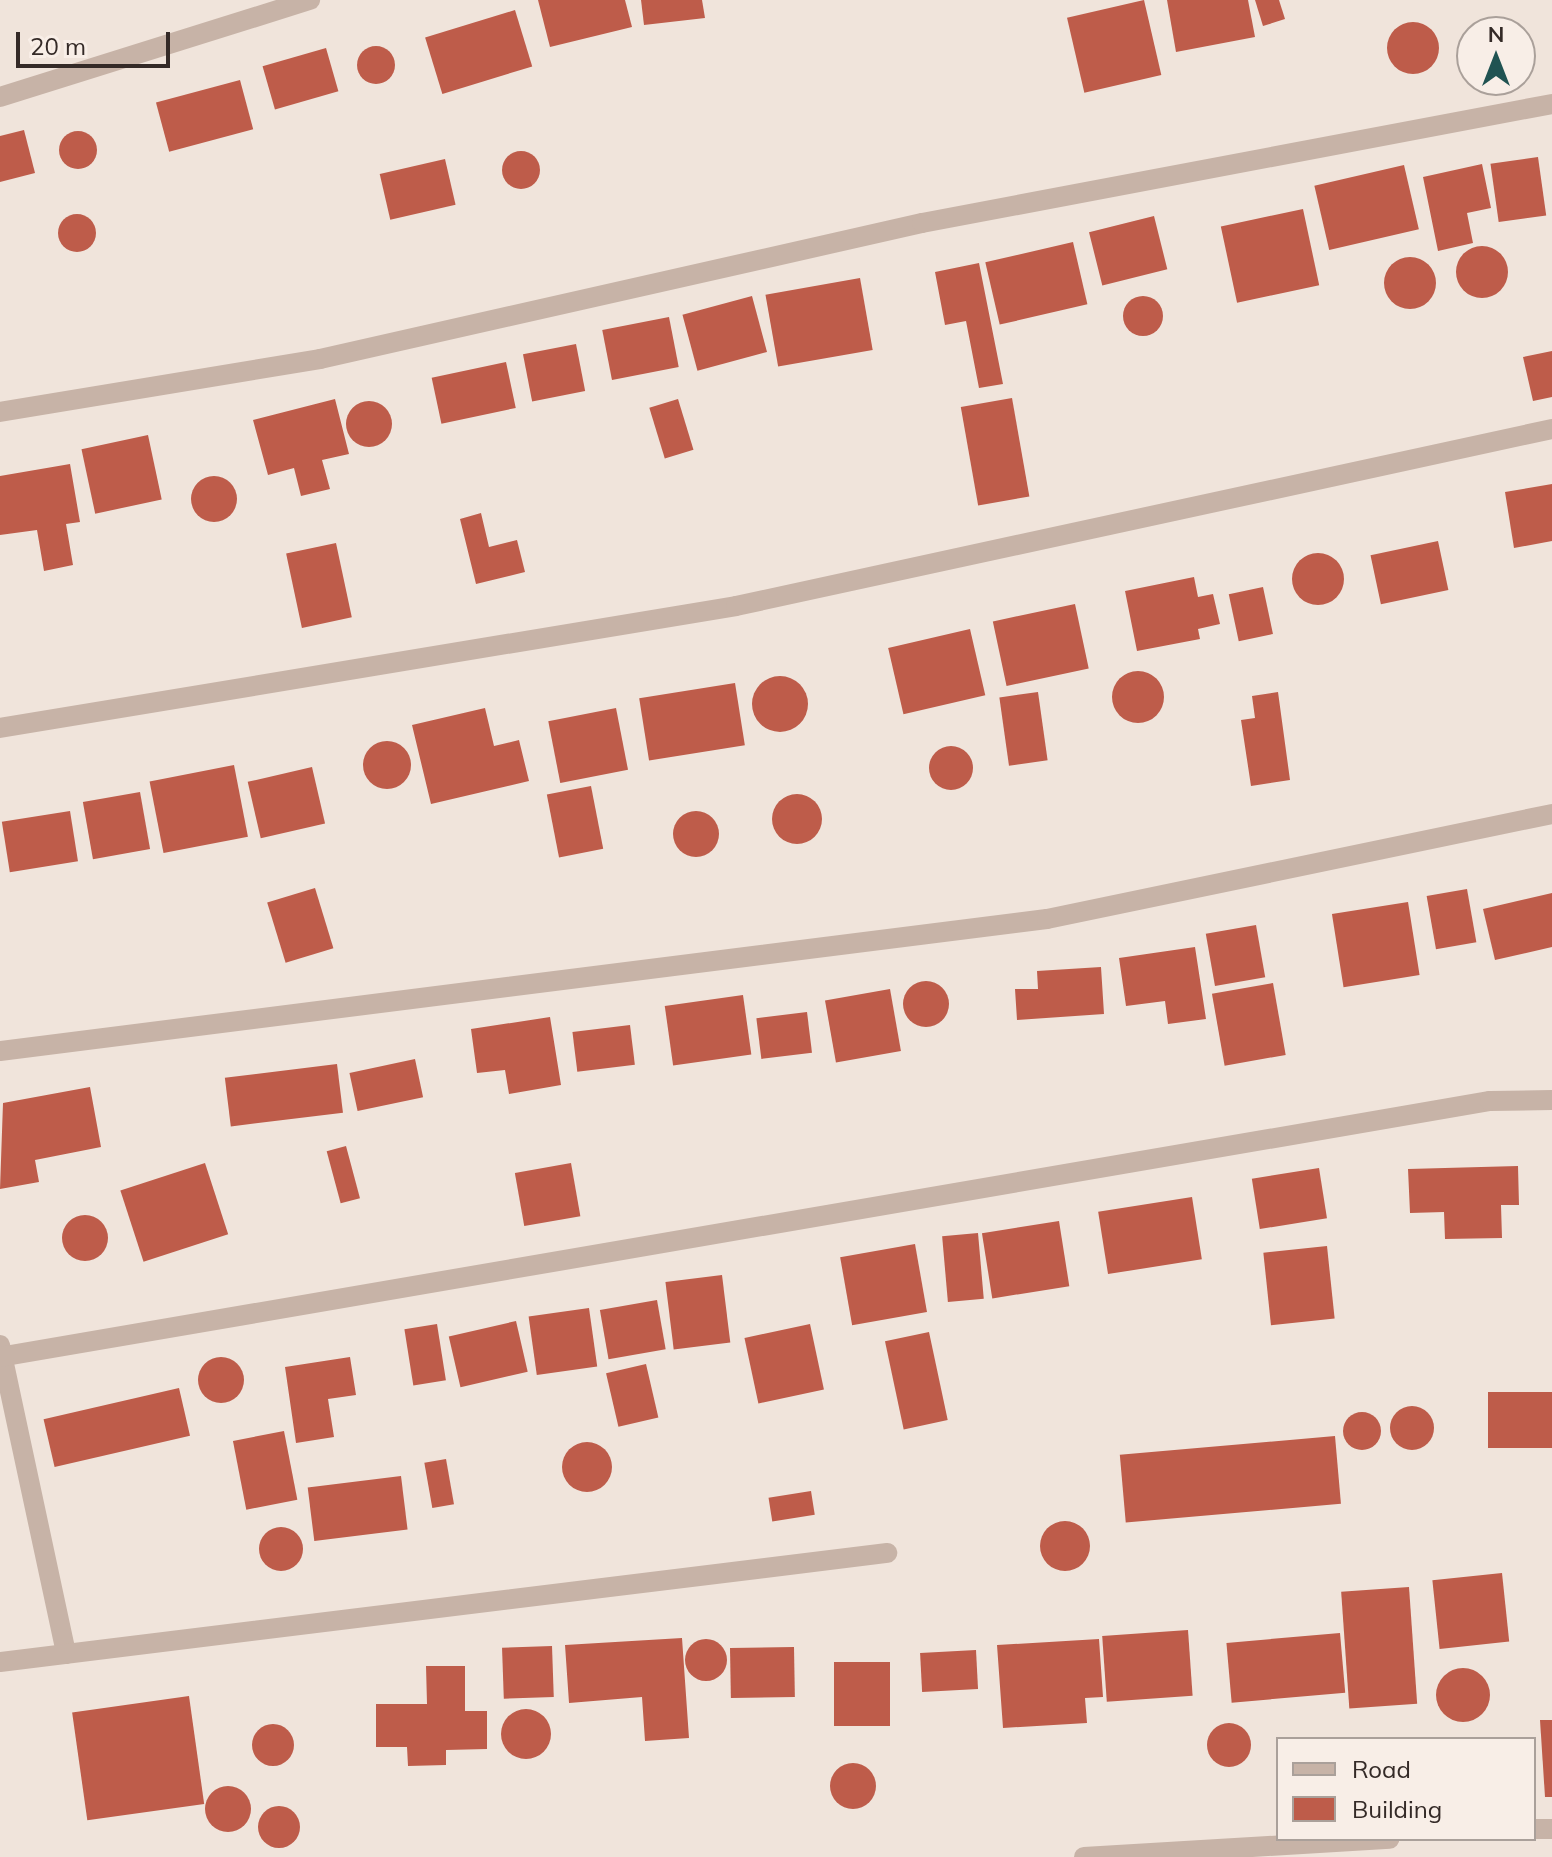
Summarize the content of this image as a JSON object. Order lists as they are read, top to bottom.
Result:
{
  "legend": ["Road", "Building"],
  "scale_bar": "20 m",
  "north": "top"
}
